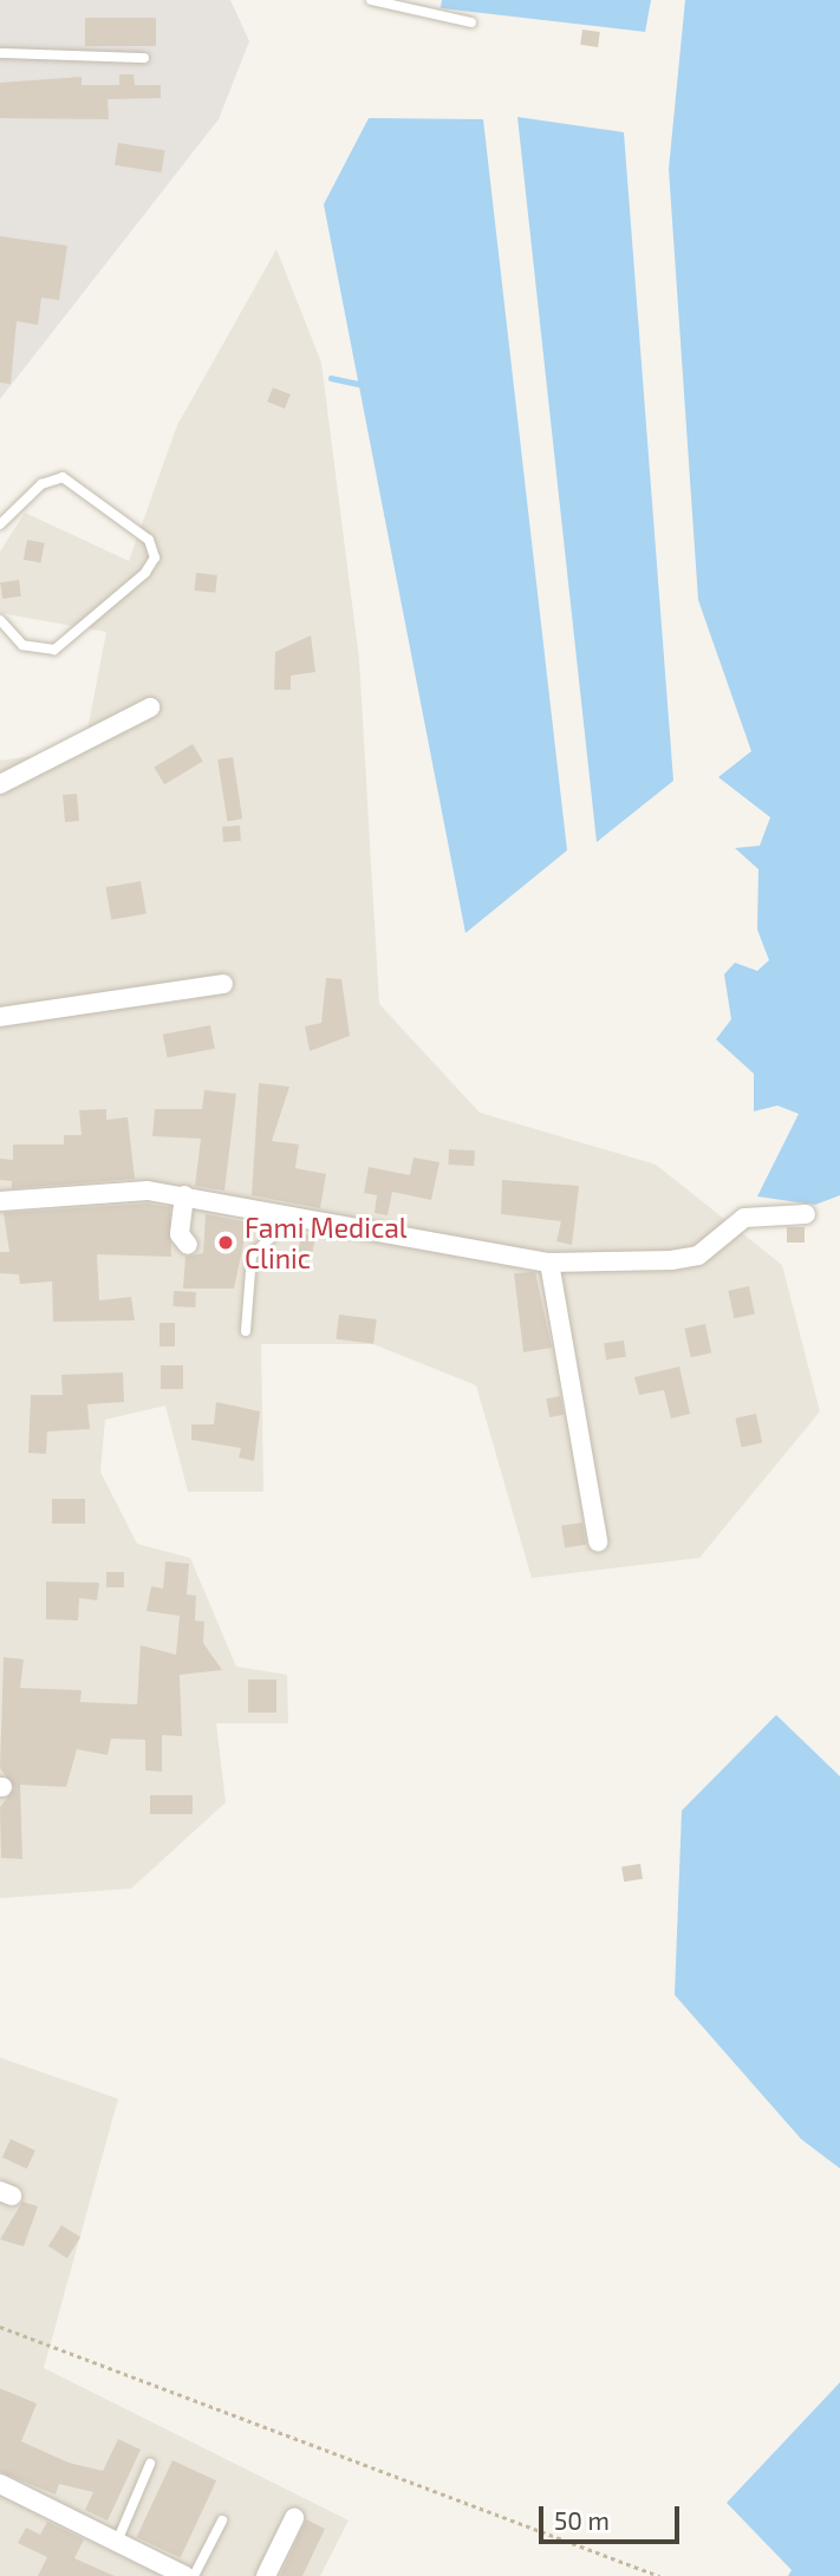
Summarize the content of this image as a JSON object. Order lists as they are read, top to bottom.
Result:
{
  "places": ["Fami Medical Clinic"],
  "scale_bar": "50 m"
}
